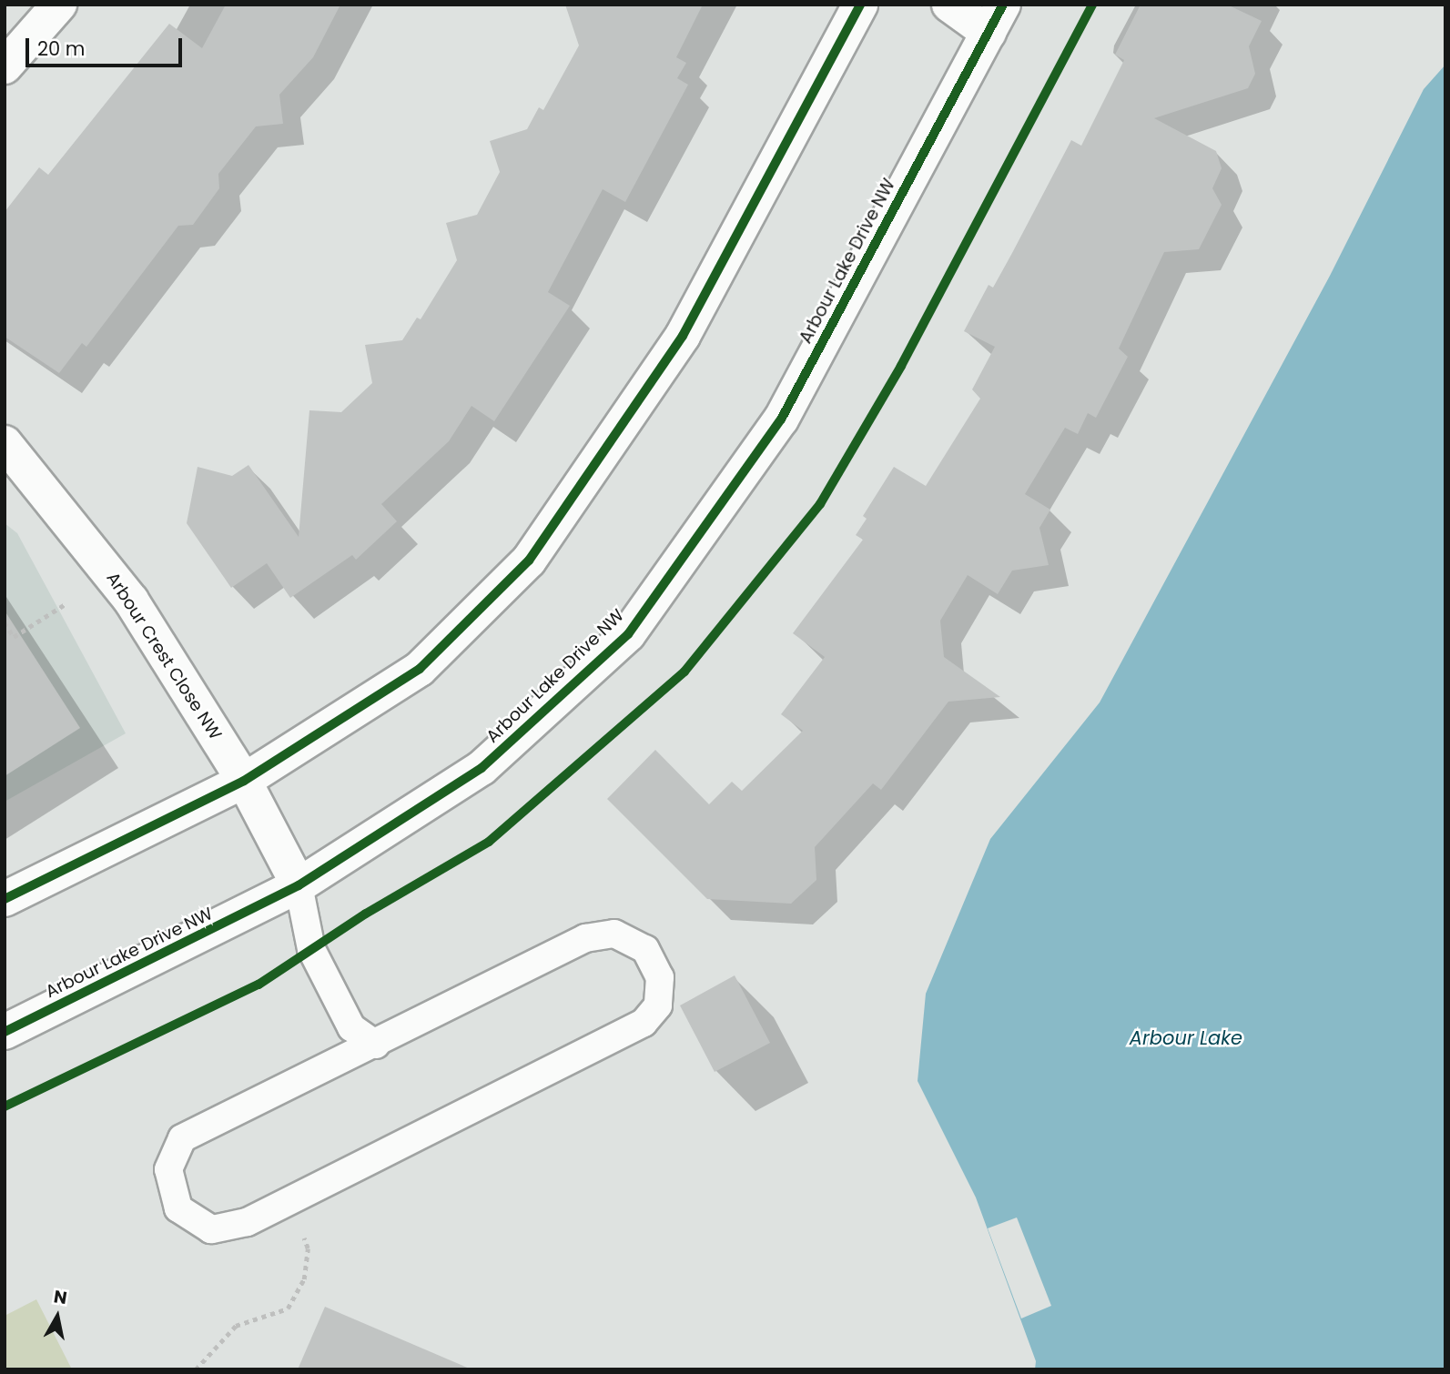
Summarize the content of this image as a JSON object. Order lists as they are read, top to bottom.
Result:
{
  "streets": {
    "street": ["Arbour Lake Drive NW", "Arbour Crest Close NW"]
  },
  "crossings": [
    ["Arbour Lake Drive NW", "Arbour Crest Close NW"]
  ],
  "water": ["Arbour Lake"],
  "scale_bar": "20 m",
  "north": "top"
}
